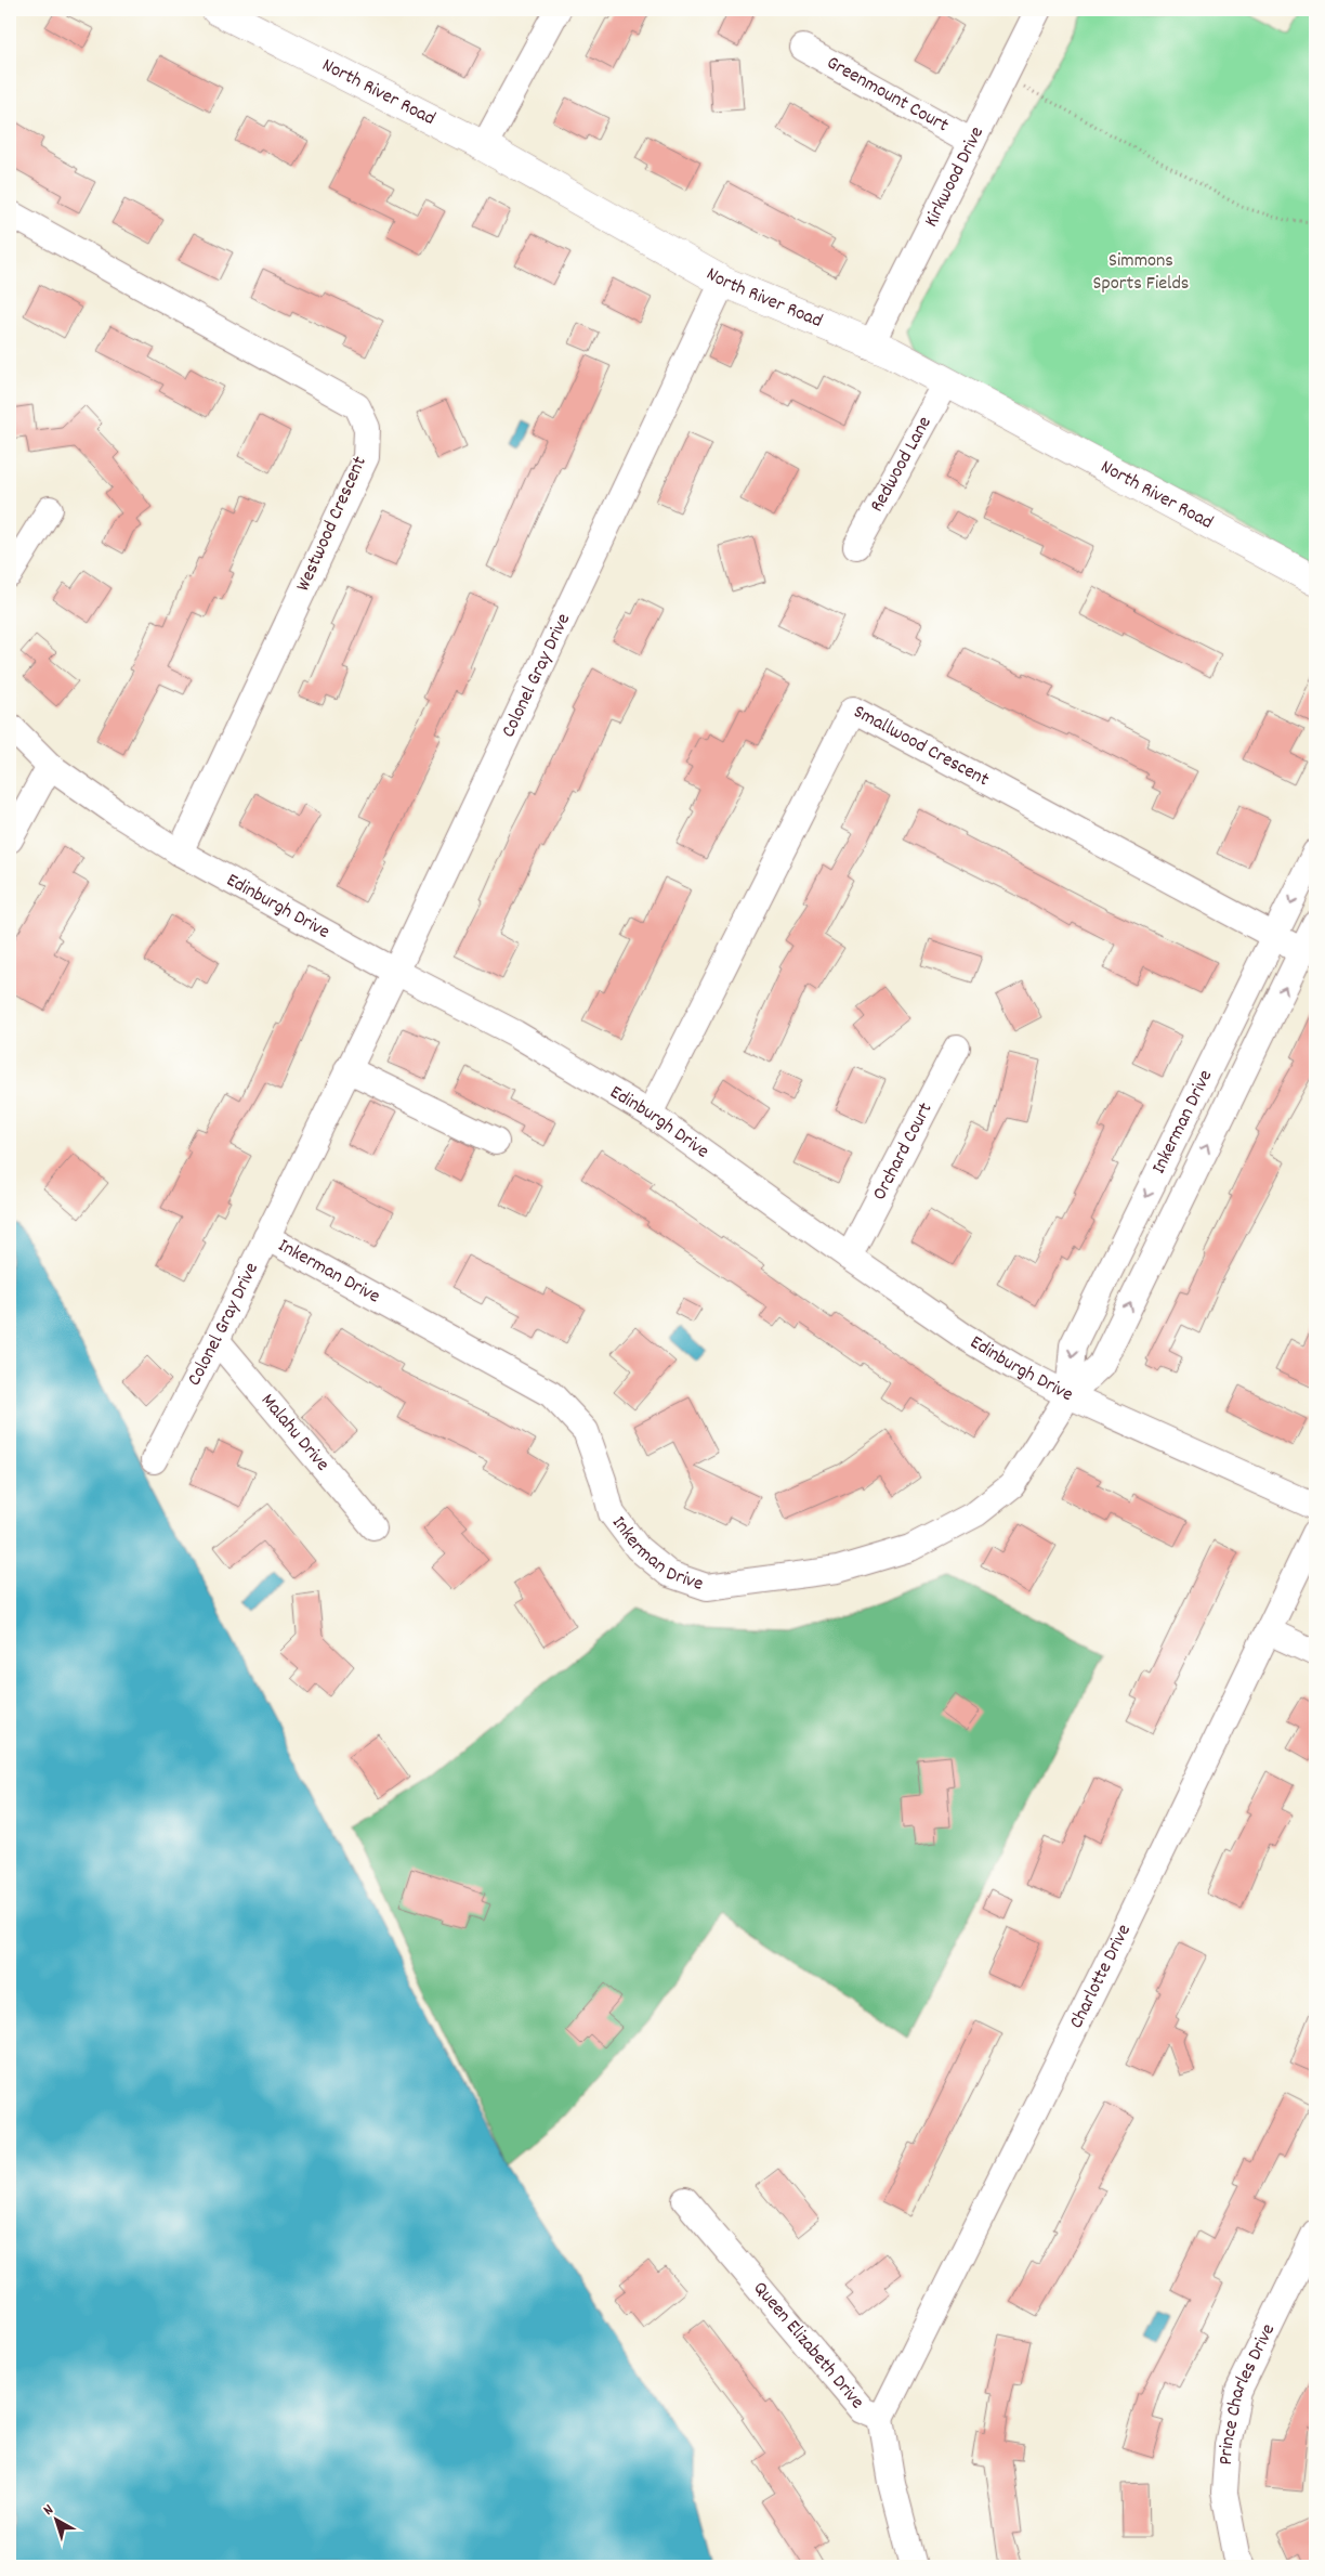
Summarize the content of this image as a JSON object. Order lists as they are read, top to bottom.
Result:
{
  "streets": {
    "main road": ["North River Road"],
    "street": [
      "Greenmount Court",
      "Kirkwood Drive",
      "Redwood Lane",
      "Westwood Crescent",
      "Colonel Gray Drive",
      "Smallwood Crescent",
      "Edinburgh Drive",
      "Inkerman Drive",
      "Orchard Court",
      "Malahu Drive",
      "Charlotte Drive",
      "Queen Elizabeth Drive",
      "Prince Charles Drive"
    ]
  },
  "crossings": [
    ["North River Road", "Kirkwood Drive"],
    ["North River Road", "Redwood Lane"],
    ["North River Road", "Colonel Gray Drive"],
    ["Greenmount Court", "Kirkwood Drive"],
    ["Westwood Crescent", "Edinburgh Drive"],
    ["Colonel Gray Drive", "Edinburgh Drive"],
    ["Colonel Gray Drive", "Inkerman Drive"],
    ["Colonel Gray Drive", "Malahu Drive"],
    ["Smallwood Crescent", "Edinburgh Drive"],
    ["Smallwood Crescent", "Inkerman Drive"],
    ["Edinburgh Drive", "Inkerman Drive"],
    ["Edinburgh Drive", "Orchard Court"],
    ["Charlotte Drive", "Queen Elizabeth Drive"]
  ],
  "parks": ["Simmons Sports Fields"],
  "north": "top left"
}
